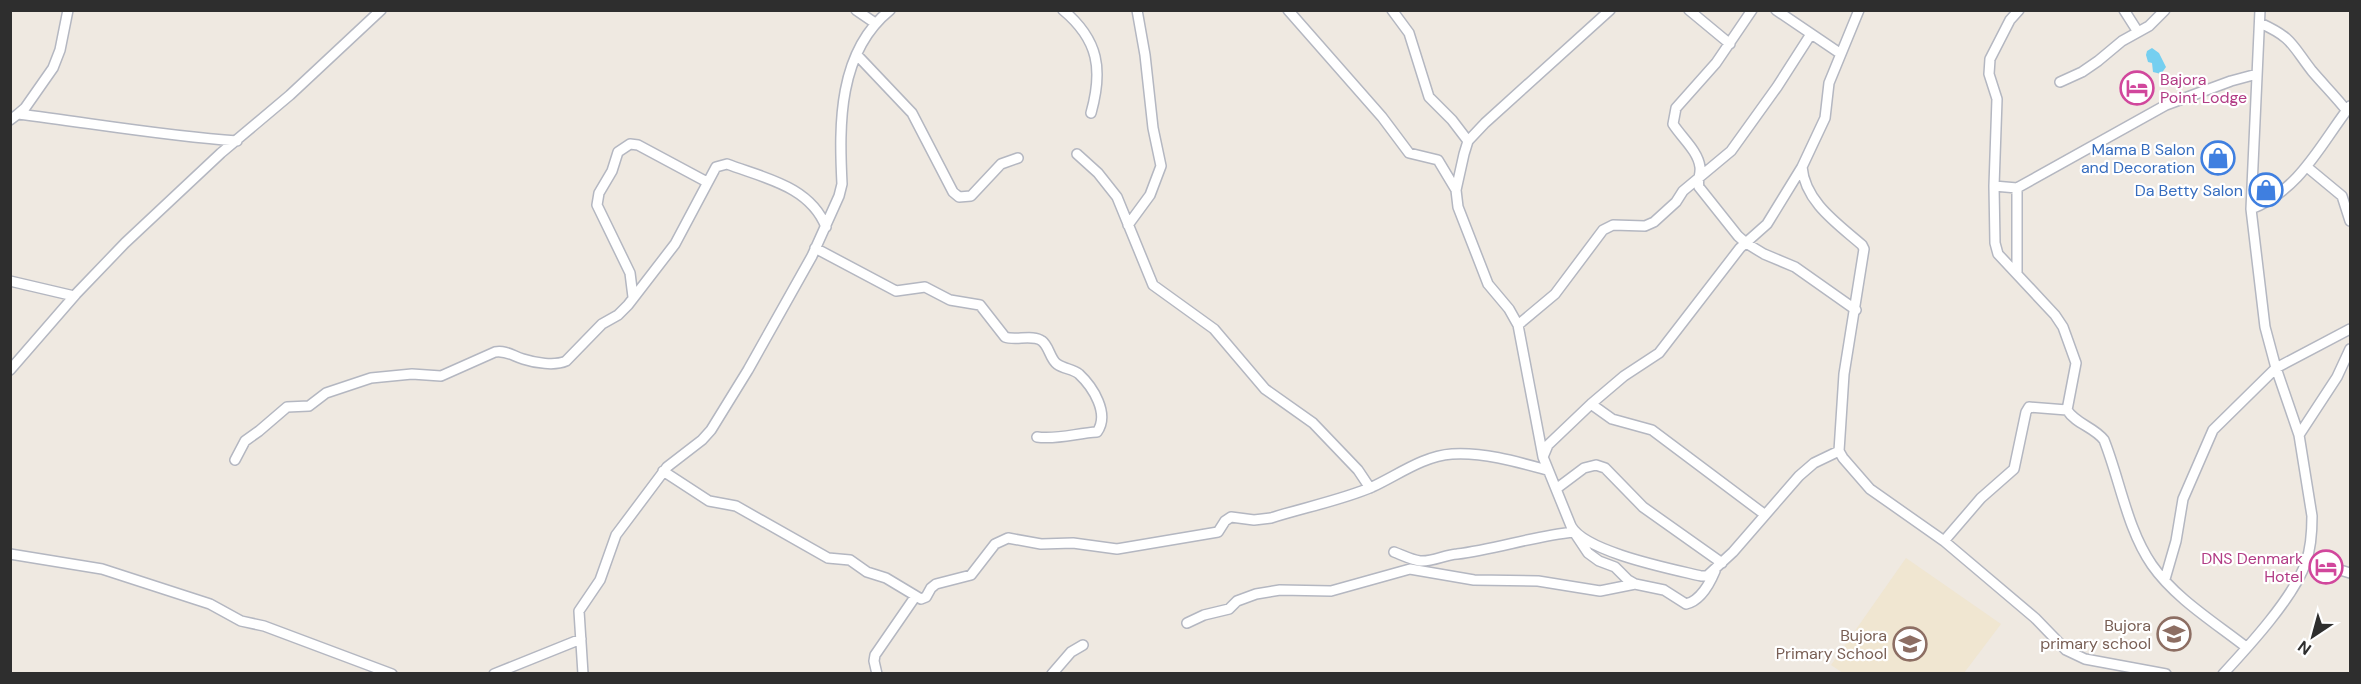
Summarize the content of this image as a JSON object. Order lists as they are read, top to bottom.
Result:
{
  "places": {
    "hotel": ["Bajora Point Lodge", "DNS Denmark Hotel"],
    "shop": ["Mama B Salon and Decoration", "Da Betty Salon"],
    "school or university": ["Bujora primary school", "Bujora Primary School"]
  },
  "north": "bottom left"
}
